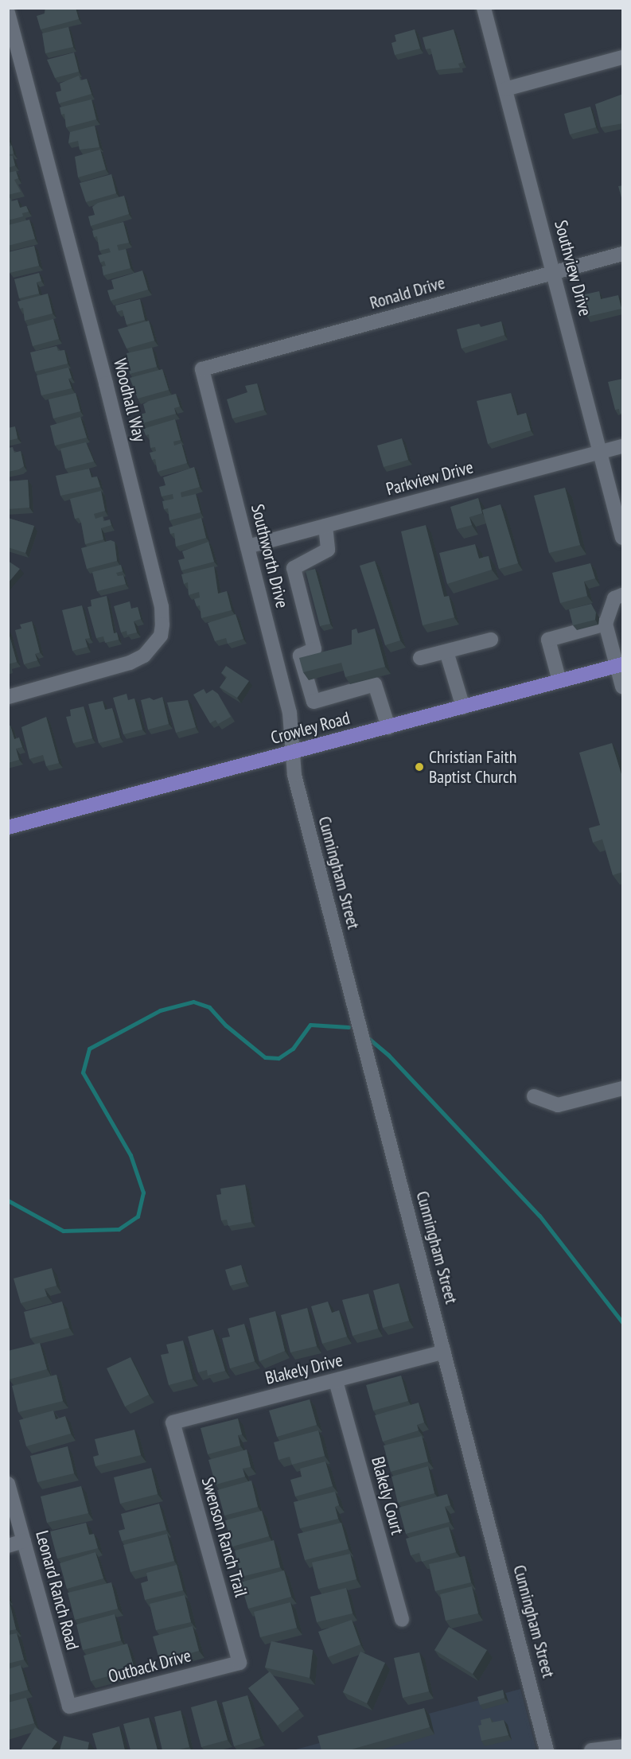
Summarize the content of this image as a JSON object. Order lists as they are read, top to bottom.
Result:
{
  "streets": {
    "main road": ["Crowley Road"],
    "street": [
      "Southview Drive",
      "Ronald Drive",
      "Woodhall Way",
      "Parkview Drive",
      "Southworth Drive",
      "Cunningham Street",
      "Blakely Drive",
      "Blakely Court",
      "Swenson Ranch Trail",
      "Leonard Ranch Road",
      "Outback Drive"
    ]
  },
  "crossings": [
    ["Southview Drive", "Ronald Drive"],
    ["Southview Drive", "Parkview Drive"],
    ["Ronald Drive", "Southworth Drive"],
    ["Parkview Drive", "Southworth Drive"],
    ["Southworth Drive", "Crowley Road"],
    ["Southworth Drive", "Cunningham Street"],
    ["Crowley Road", "Cunningham Street"],
    ["Cunningham Street", "Blakely Drive"],
    ["Blakely Drive", "Blakely Court"],
    ["Blakely Drive", "Swenson Ranch Trail"],
    ["Swenson Ranch Trail", "Outback Drive"],
    ["Leonard Ranch Road", "Outback Drive"]
  ],
  "places": ["Christian Faith Baptist Church"]
}
